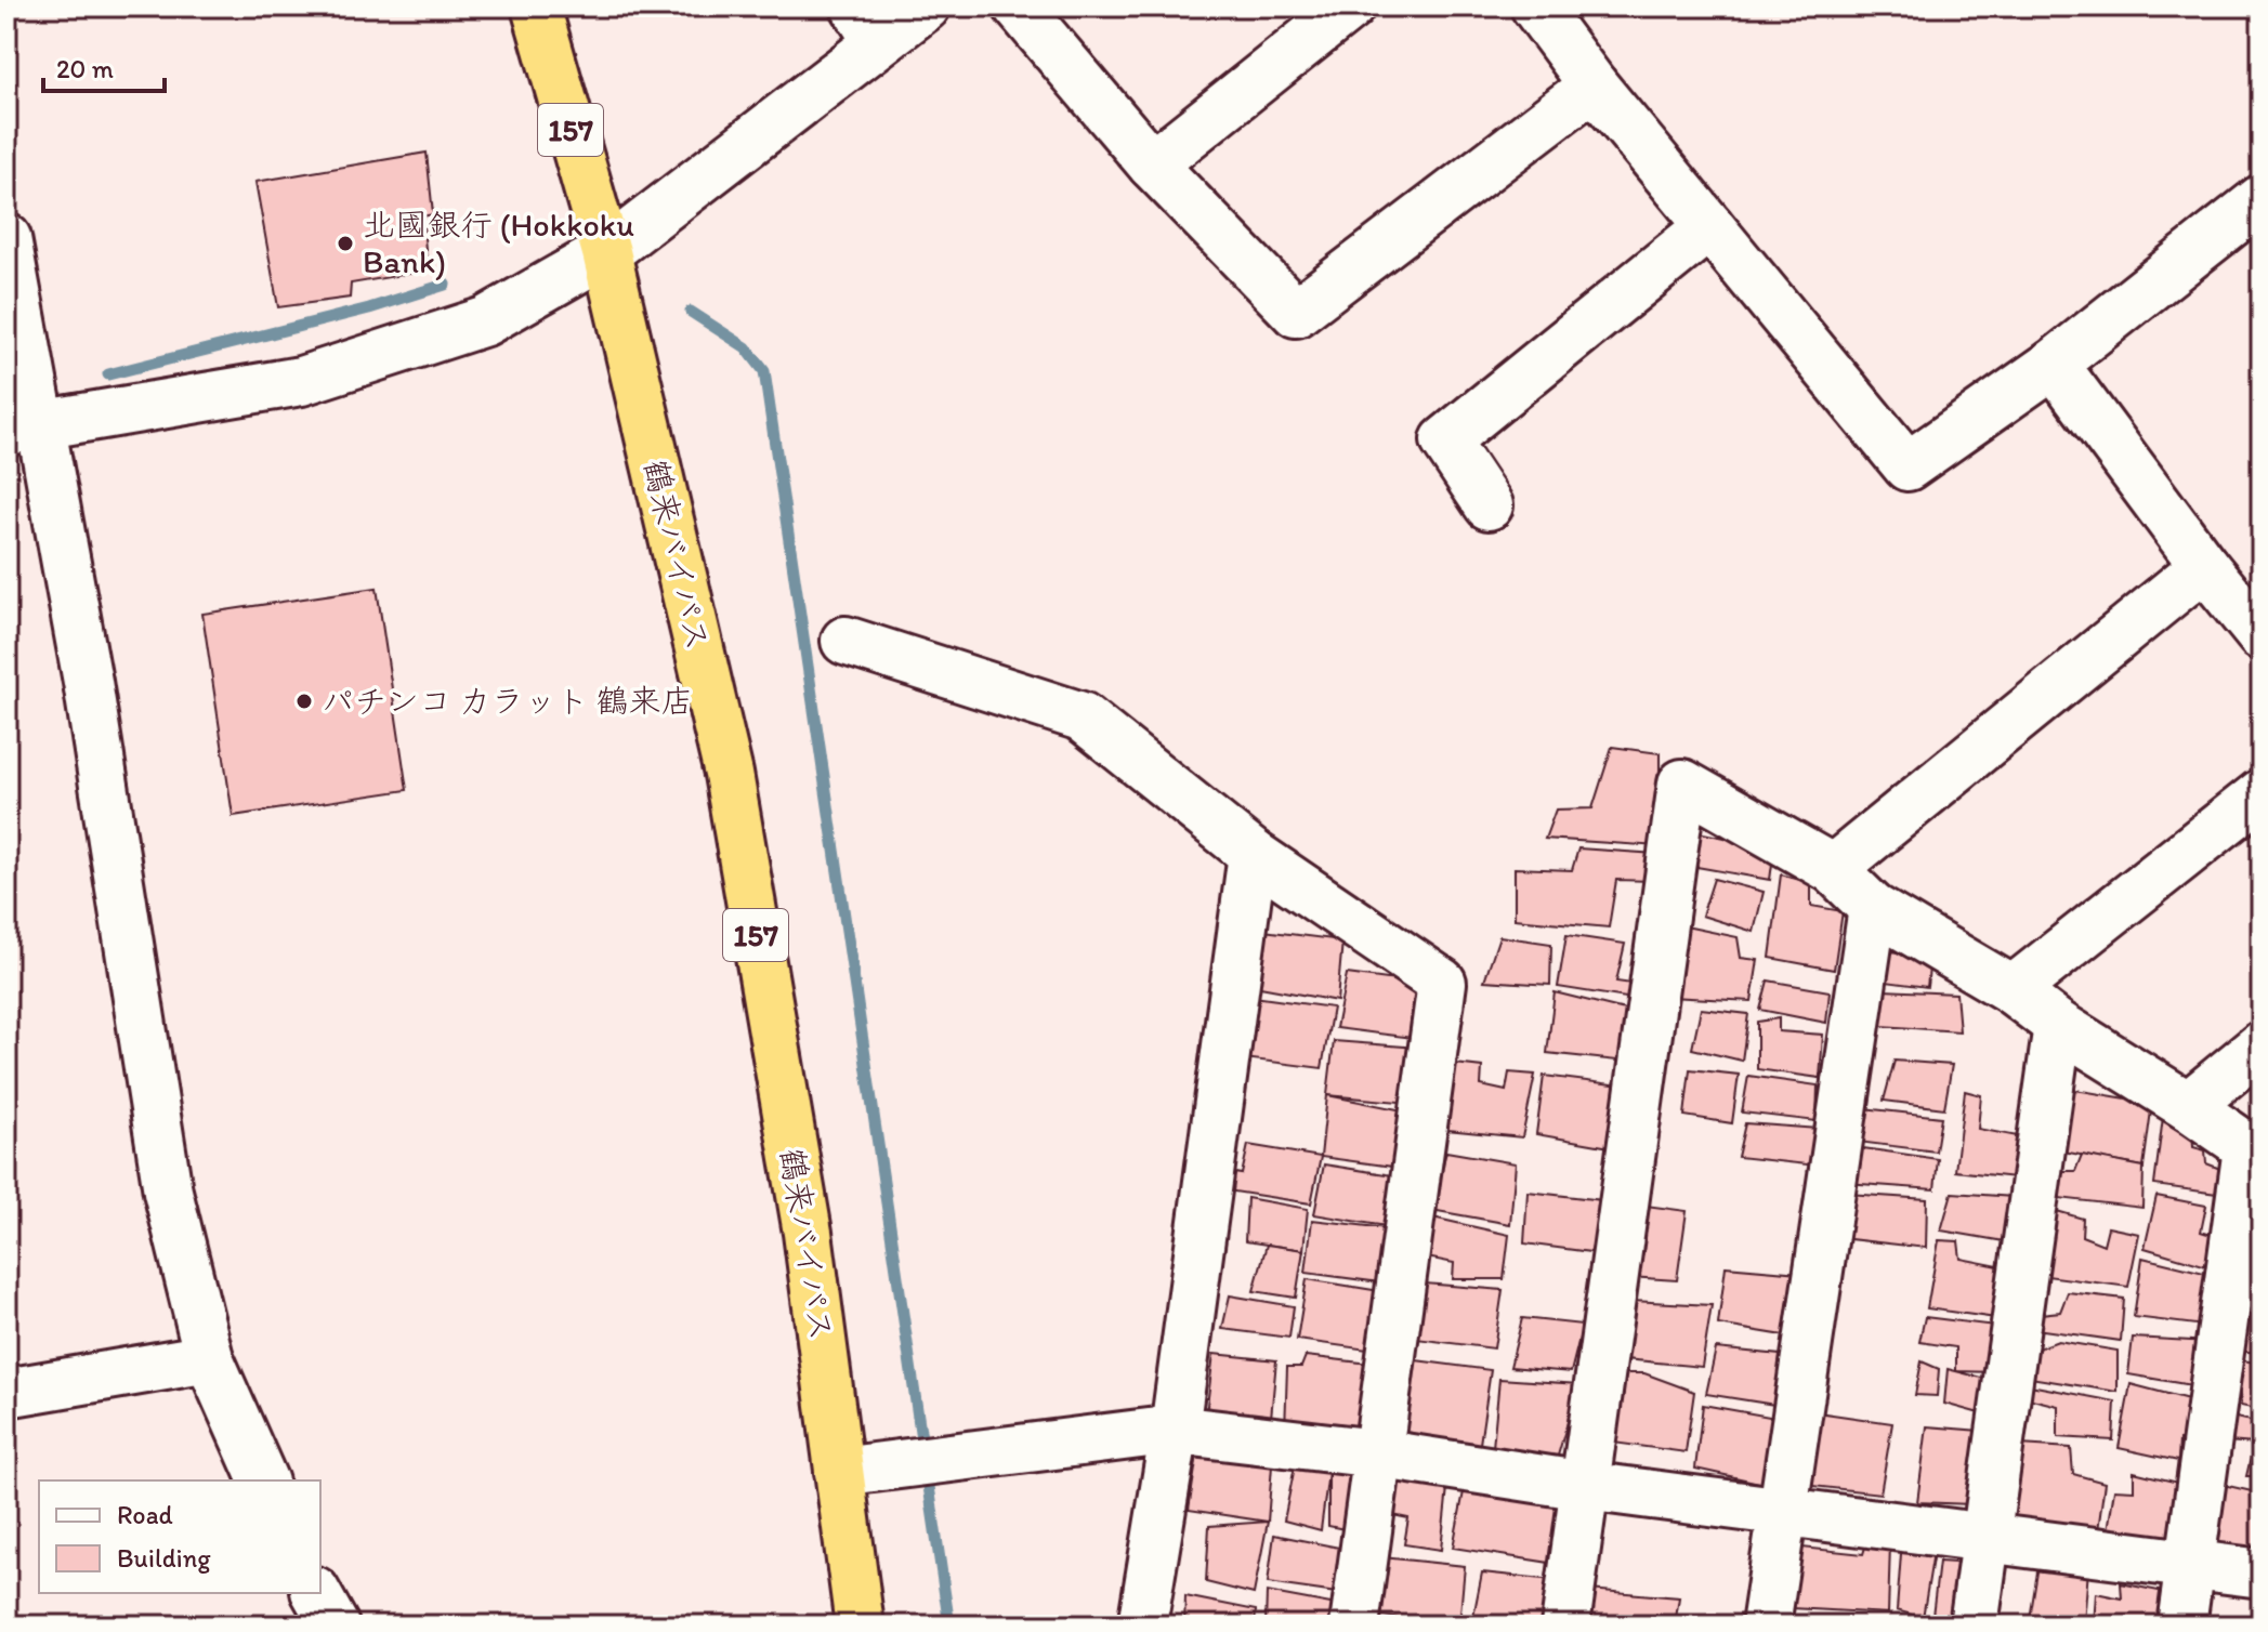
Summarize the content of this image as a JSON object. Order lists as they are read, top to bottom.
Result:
{
  "streets": {
    "highway": ["157", "鶴来バイパス"]
  },
  "places": ["北國銀行 (Hokkoku Bank)", "パチンコ カラット 鶴来店"],
  "legend": ["Road", "Building"],
  "scale_bar": "20 m"
}
